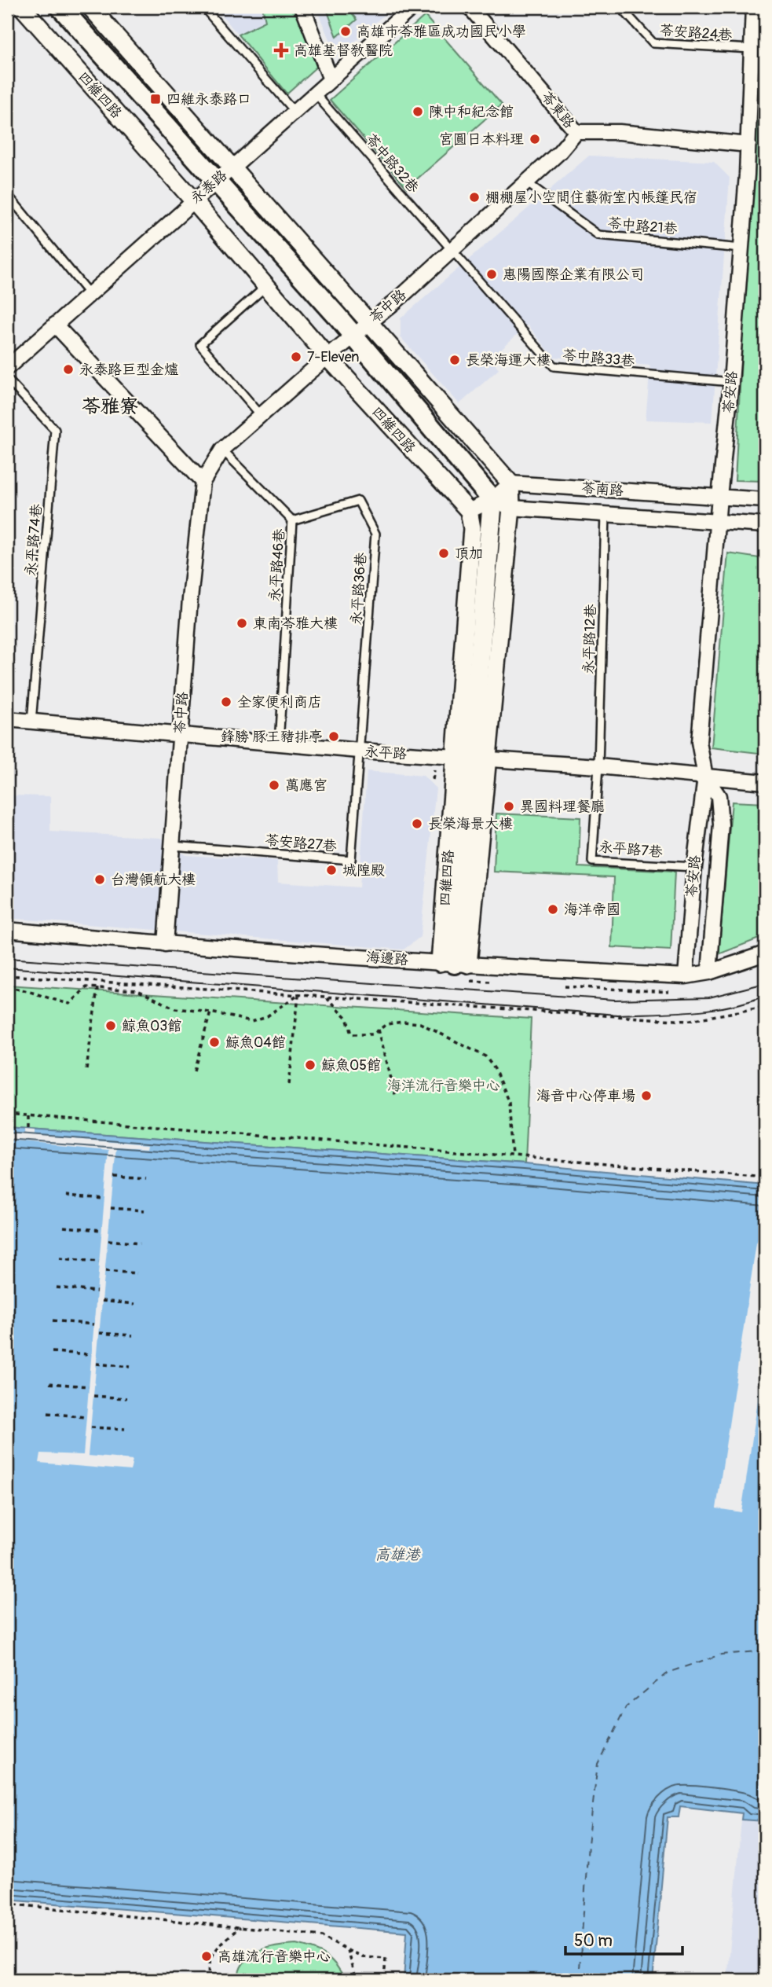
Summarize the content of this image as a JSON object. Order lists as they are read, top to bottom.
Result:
{
  "streets": {
    "main road": ["四維四路"],
    "street": [
      "苓東路",
      "永泰路",
      "苓中路",
      "苓安路",
      "苓南路",
      "永平路",
      "海邊路"
    ],
    "lane": [
      "苓安路24巷",
      "苓中路32巷",
      "苓中路21巷",
      "苓中路33巷",
      "永平路74巷",
      "永平路46巷",
      "永平路36巷",
      "永平路12巷",
      "苓安路27巷",
      "永平路7巷"
    ]
  },
  "crossings": [
    ["苓安路24巷", "苓安路"],
    ["四維四路", "永泰路"],
    ["四維四路", "苓中路"],
    ["四維四路", "苓南路"],
    ["四維四路", "永平路"],
    ["四維四路", "海邊路"],
    ["苓東路", "苓中路"],
    ["苓東路", "苓安路"],
    ["苓中路32巷", "永泰路"],
    ["苓中路32巷", "苓中路"],
    ["苓中路32巷", "苓中路33巷"],
    ["苓中路21巷", "苓中路"],
    ["苓中路21巷", "苓安路"],
    ["苓中路", "苓中路33巷"],
    ["苓中路", "永平路46巷"],
    ["苓中路", "永平路"],
    ["苓中路", "苓安路27巷"],
    ["苓中路", "海邊路"],
    ["苓中路33巷", "苓安路"],
    ["苓安路", "苓南路"],
    ["苓安路", "永平路"],
    ["苓安路", "永平路7巷"],
    ["苓安路", "海邊路"],
    ["苓南路", "永平路12巷"],
    ["永平路74巷", "永平路"],
    ["永平路46巷", "永平路36巷"],
    ["永平路46巷", "永平路"],
    ["永平路36巷", "永平路"],
    ["永平路36巷", "苓安路27巷"],
    ["永平路12巷", "永平路"],
    ["永平路12巷", "永平路7巷"],
    ["永平路", "苓安路27巷"],
    ["永平路", "永平路7巷"]
  ],
  "districts": ["苓雅寮"],
  "water": ["高雄港"],
  "parks": ["海洋流行音樂中心"],
  "places": {
    "other": [
      "高雄市苓雅區成功國民小學",
      "陳中和紀念館",
      "宮圓日本料理",
      "棚棚屋小空間住藝術室內帳篷民宿",
      "惠陽國際企業有限公司",
      "7-Eleven",
      "長榮海運大樓",
      "永泰路巨型金爐",
      "頂加",
      "東南苓雅大樓",
      "全家便利商店",
      "鋒勝 豚王豬排亭",
      "萬應宮",
      "異國料理餐廳",
      "長榮海景大樓",
      "城隍殿",
      "台灣領航大樓",
      "海洋帝國",
      "鯨魚03館",
      "鯨魚04館",
      "鯨魚05館",
      "海音中心停車場",
      "高雄流行音樂中心"
    ],
    "health": ["高雄基督教醫院"],
    "transit": ["四維永泰路口"]
  },
  "scale_bar": "50 m"
}
